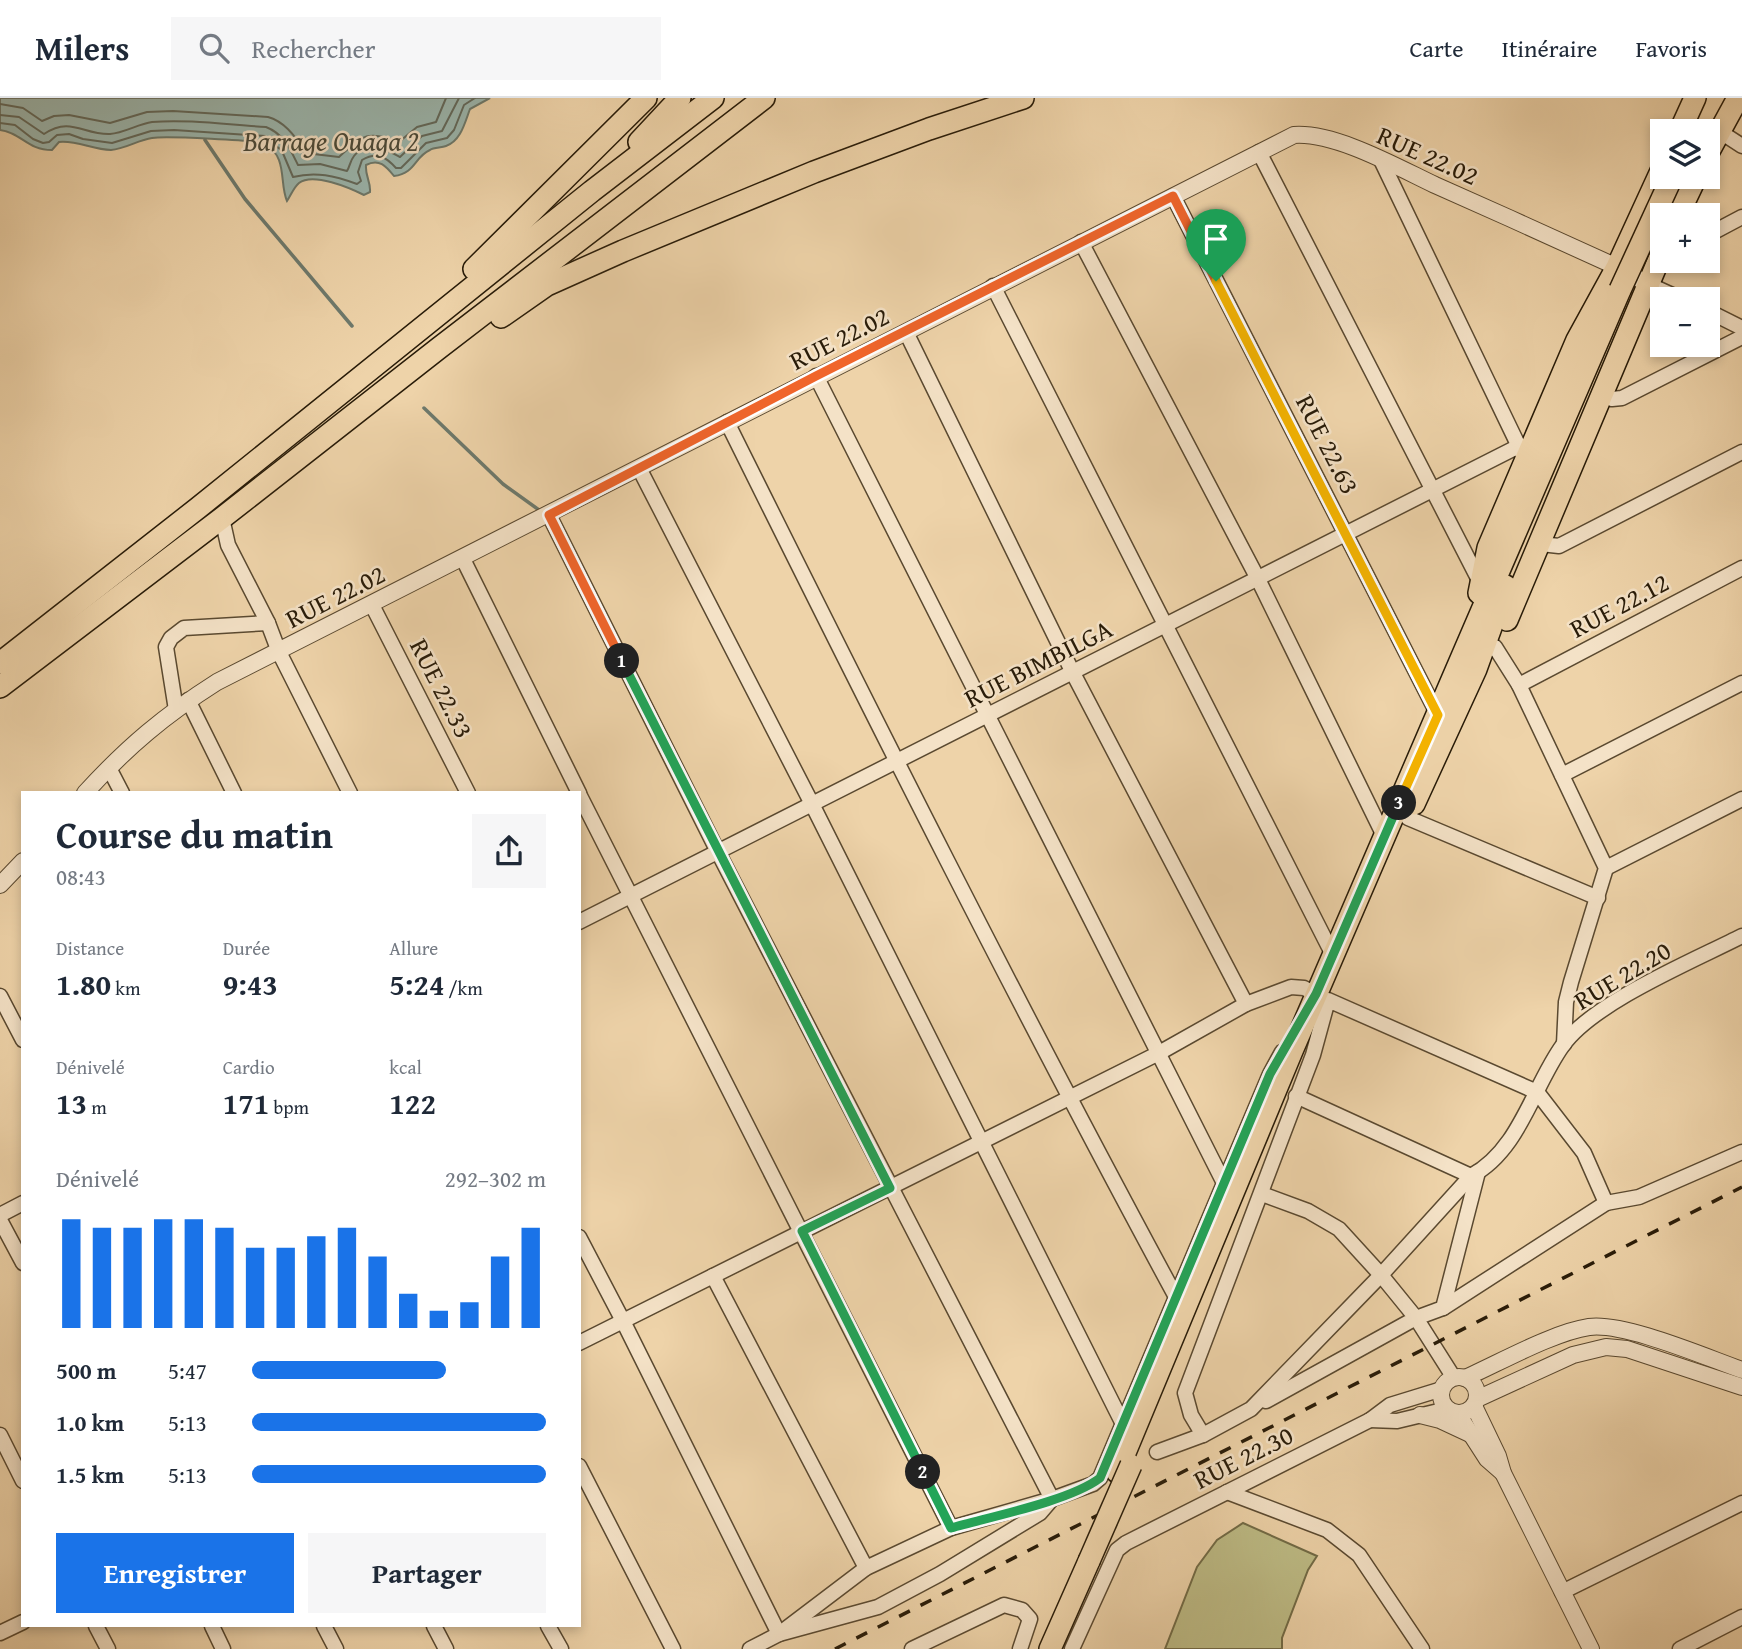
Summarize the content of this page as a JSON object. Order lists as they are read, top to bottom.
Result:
{
  "streets": {
    "street": [
      "RUE 22.02",
      "RUE 22.63",
      "RUE 22.12",
      "RUE BIMBILGA",
      "RUE 22.33",
      "RUE 22.20",
      "RUE 22.30"
    ]
  },
  "crossings": [
    ["RUE 22.02", "RUE 22.63"],
    ["RUE 22.02", "RUE 22.33"],
    ["RUE 22.63", "RUE BIMBILGA"]
  ],
  "water": ["Barrage Ouaga 2"],
  "page": {
    "header": "Milers",
    "search": "Rechercher",
    "nav": ["Carte", "Itinéraire", "Favoris"],
    "map_buttons": ["+", "−"],
    "pins": ["1", "3", "2"],
    "heading": ["Course du matin", "08:43"],
    "stats": [
      ["Distance", "1.80 km"],
      ["Durée", "9:43"],
      ["Allure", "5:24 /km"],
      ["Dénivelé", "13 m"],
      ["Cardio", "171 bpm"],
      ["kcal", "122"]
    ],
    "chart": ["Dénivelé", "292–302 m"],
    "list": [
      {
        "name": "500 m",
        "note": "5:47"
      },
      {
        "name": "1.0 km",
        "note": "5:13"
      },
      {
        "name": "1.5 km",
        "note": "5:13"
      }
    ],
    "buttons": ["Enregistrer", "Partager"]
  }
}
